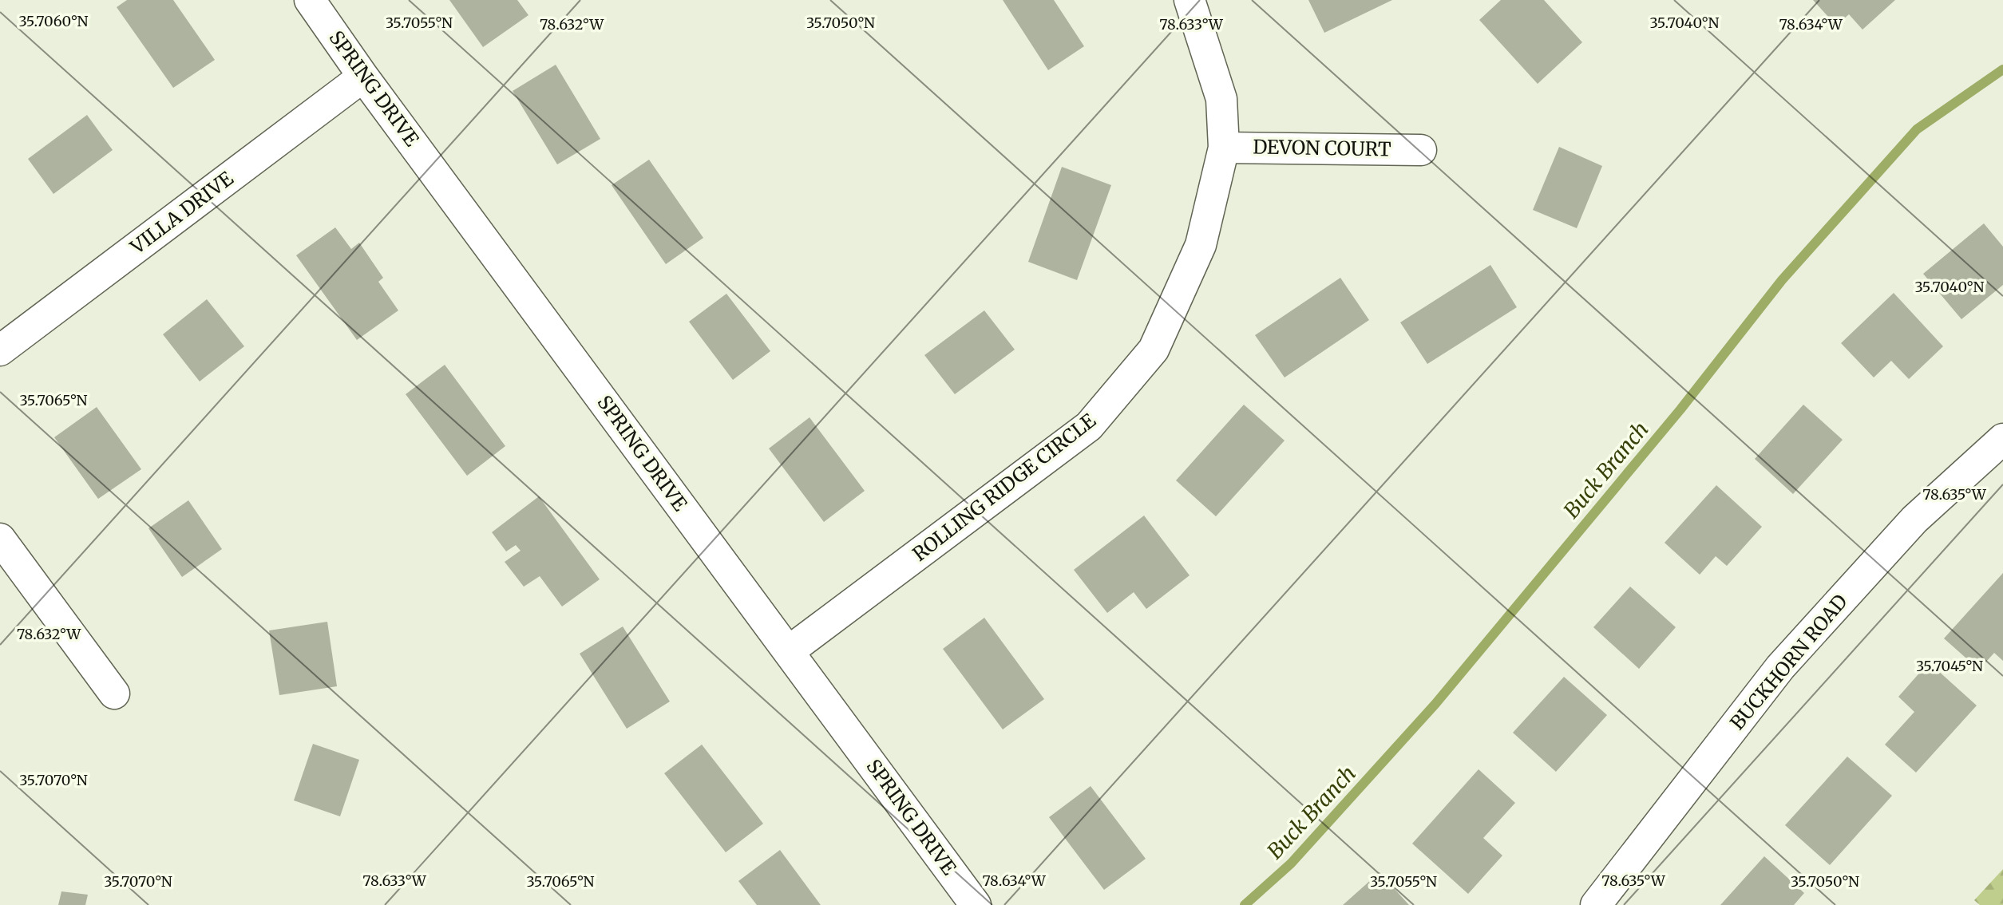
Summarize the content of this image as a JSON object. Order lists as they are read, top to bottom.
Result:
{
  "streets": {
    "street": [
      "SPRING DRIVE",
      "DEVON COURT",
      "VILLA DRIVE",
      "ROLLING RIDGE CIRCLE",
      "BUCKHORN ROAD"
    ]
  },
  "crossings": [
    ["SPRING DRIVE", "VILLA DRIVE"],
    ["SPRING DRIVE", "ROLLING RIDGE CIRCLE"],
    ["DEVON COURT", "ROLLING RIDGE CIRCLE"]
  ],
  "water": ["Buck Branch"],
  "coordinates": [
    "35.7060°N",
    "35.7055°N",
    "35.7050°N",
    "35.7040°N",
    "78.632°W",
    "78.633°W",
    "78.634°W",
    "35.7065°N",
    "78.635°W",
    "35.7045°N",
    "35.7070°N"
  ]
}
